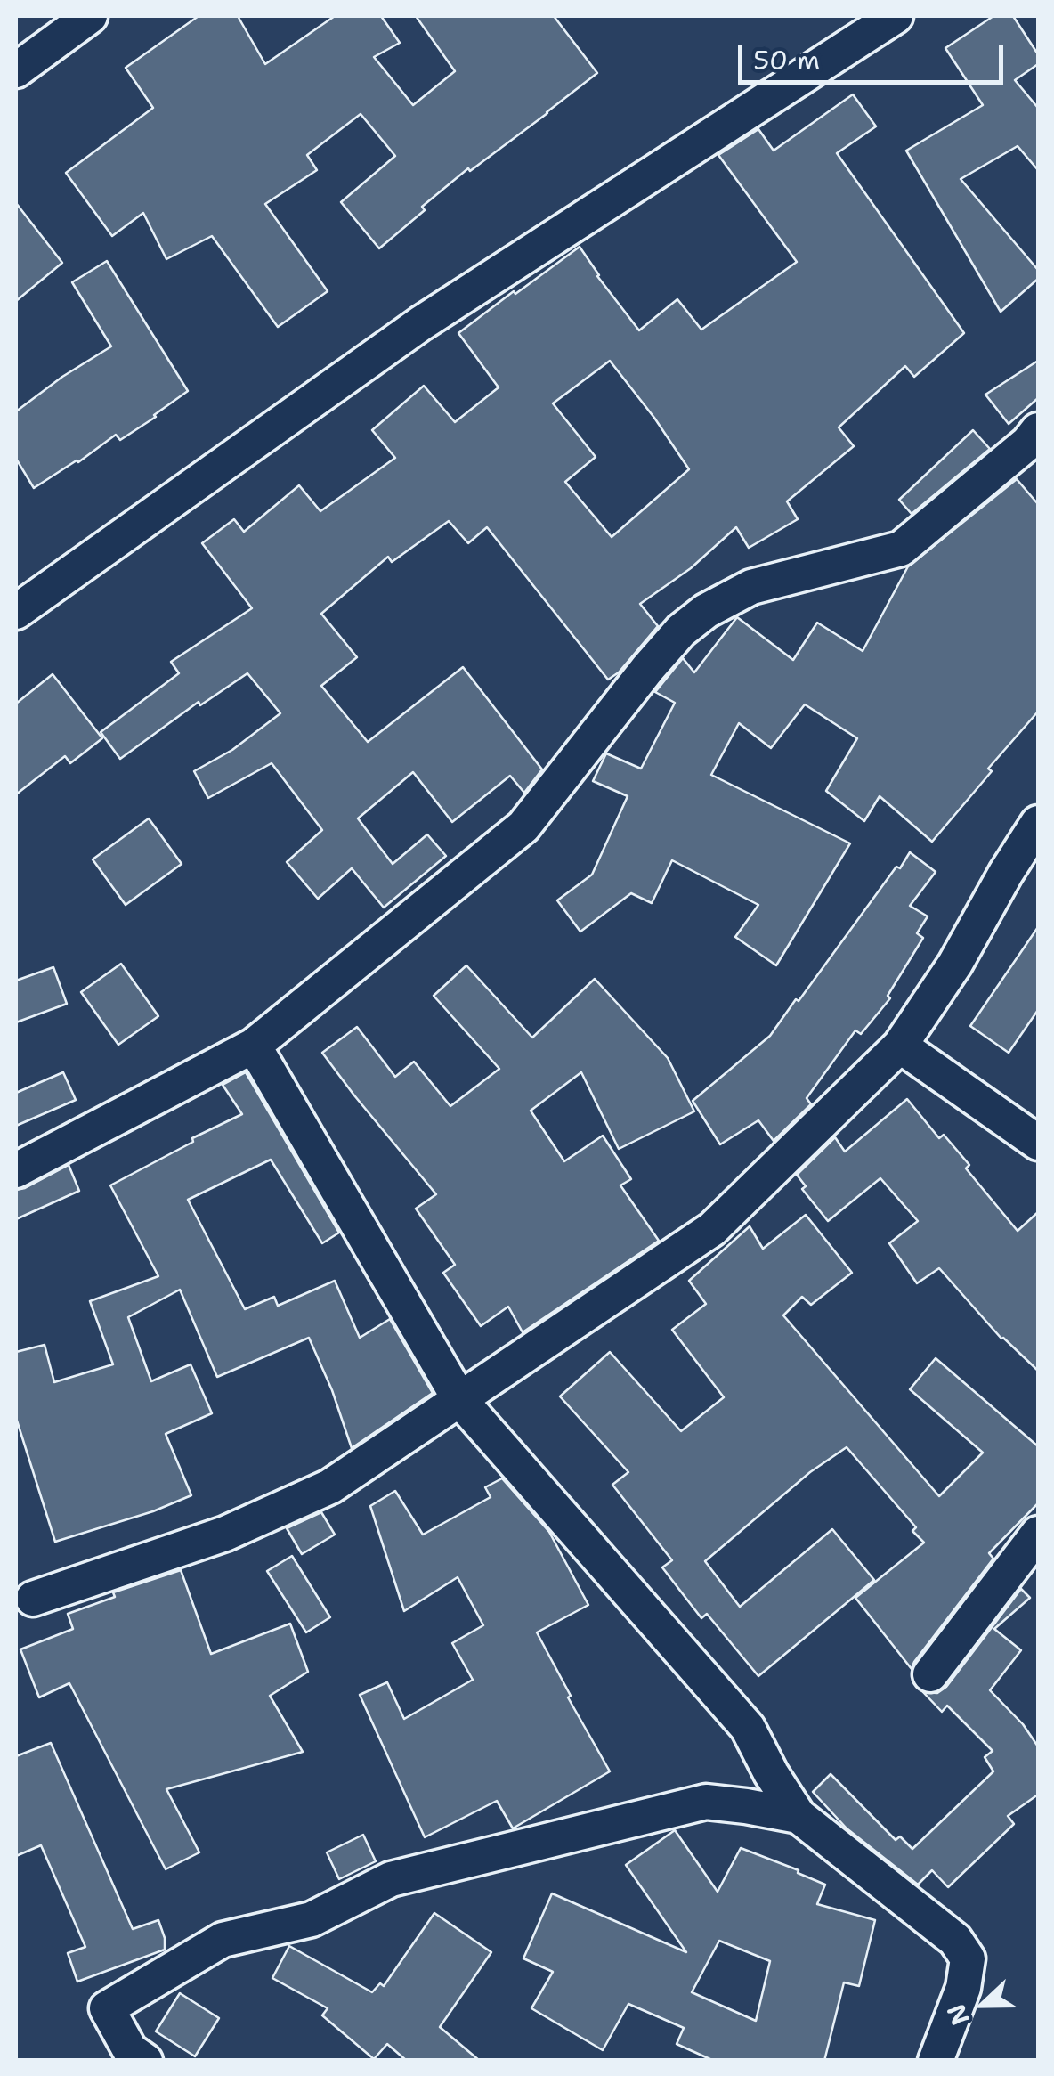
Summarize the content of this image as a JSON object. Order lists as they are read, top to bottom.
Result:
{
  "scale_bar": "50 m",
  "north": "left"
}
